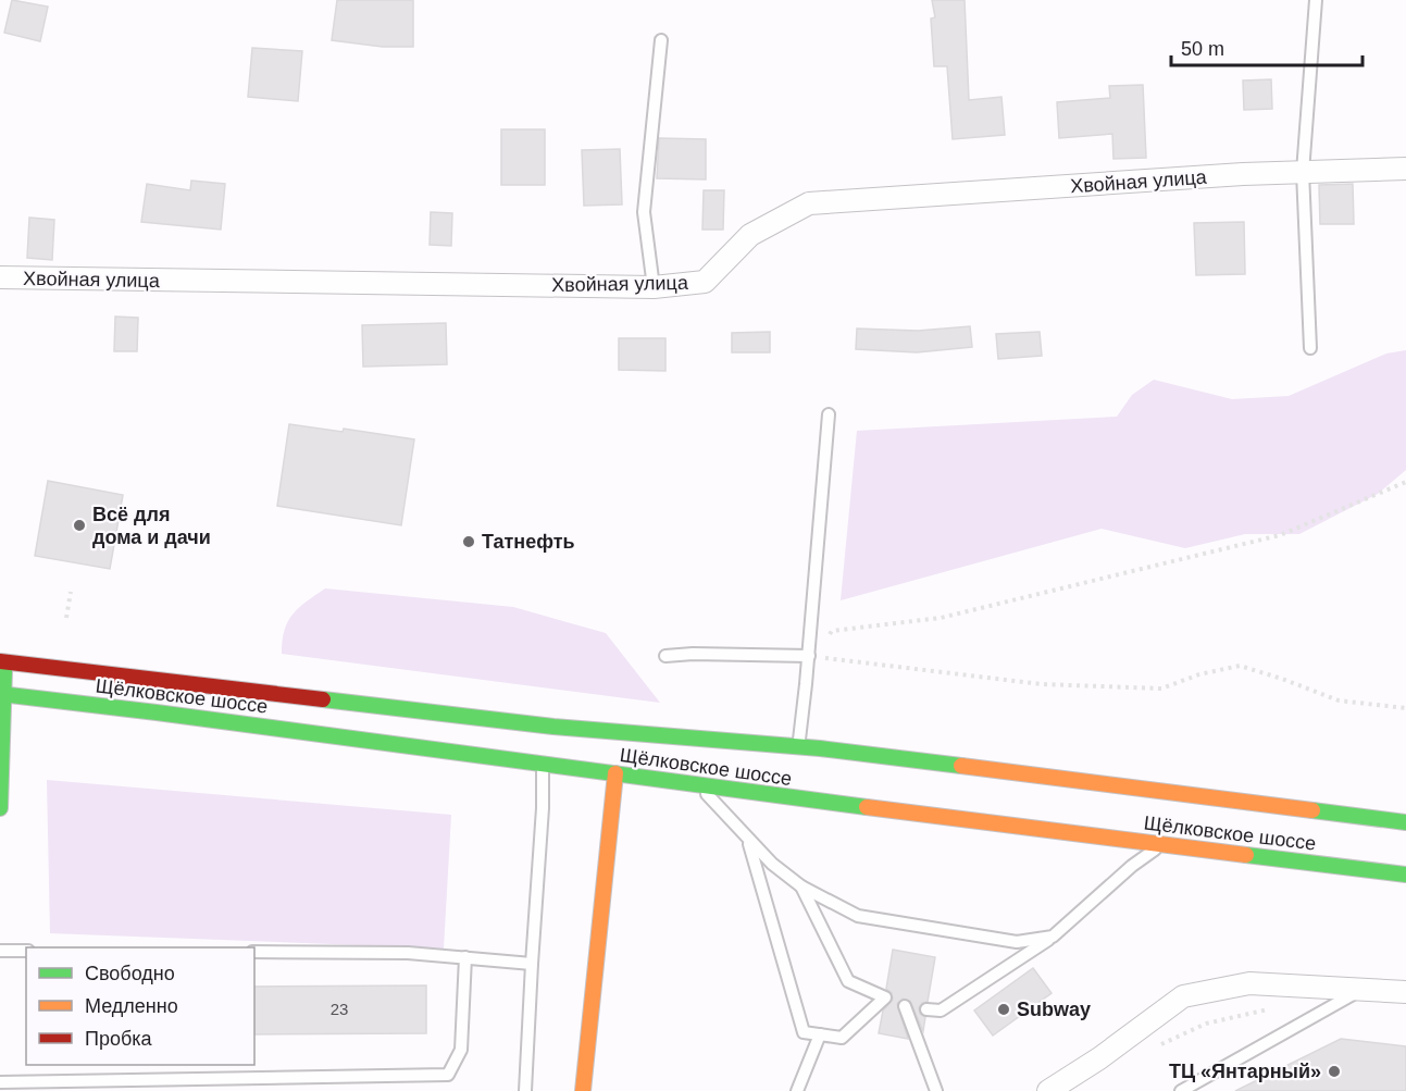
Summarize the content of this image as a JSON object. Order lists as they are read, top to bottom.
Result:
{
  "streets": {
    "main road": ["Щёлковское шоссе"],
    "street": ["Хвойная улица"]
  },
  "places": [
    "Всё для дома и дачи",
    "Татнефть",
    "Subway",
    "ТЦ «Янтарный»"
  ],
  "house_numbers": ["23"],
  "legend": ["Свободно", "Медленно", "Пробка"],
  "scale_bar": "50 m"
}
